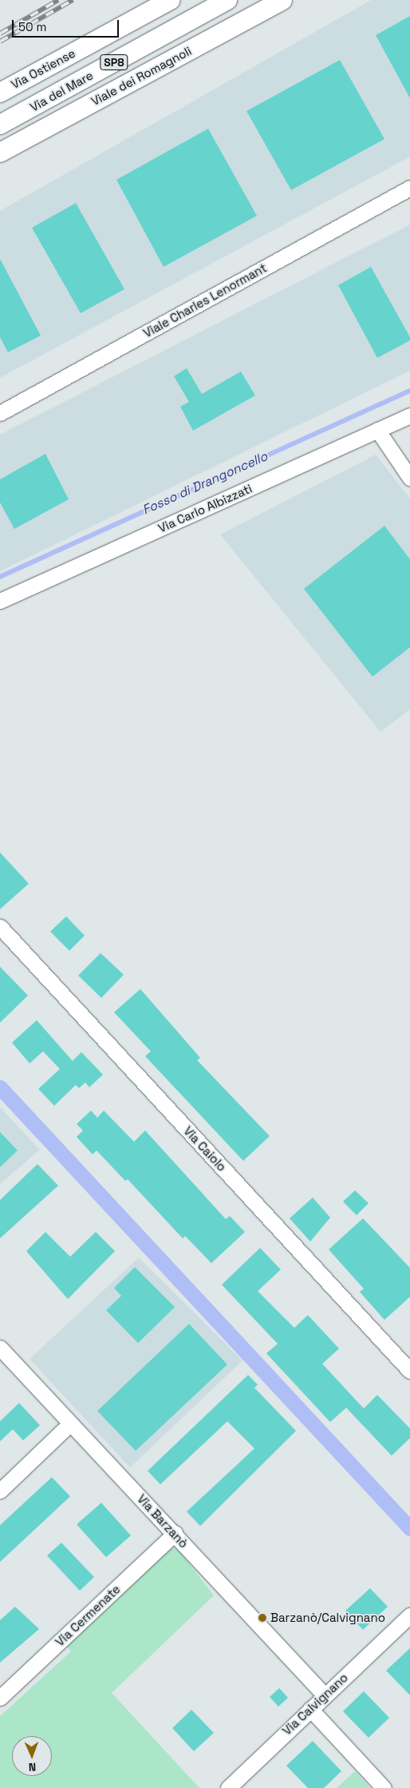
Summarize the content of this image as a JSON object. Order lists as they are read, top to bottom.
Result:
{
  "streets": {
    "main road": [
      "SP8",
      "Via Ostiense",
      "Viale dei Romagnoli",
      "Via del Mare"
    ],
    "street": [
      "Viale Charles Lenormant",
      "Via Carlo Albizzati",
      "Via Caiolo",
      "Via Barzanò",
      "Via Cermenate",
      "Via Calvignano"
    ]
  },
  "crossings": [
    ["Via Barzanò", "Via Cermenate"],
    ["Via Barzanò", "Via Calvignano"]
  ],
  "water": ["Fosso di Drangoncello"],
  "places": ["Barzanò/Calvignano"],
  "scale_bar": "50 m",
  "north": "bottom"
}
